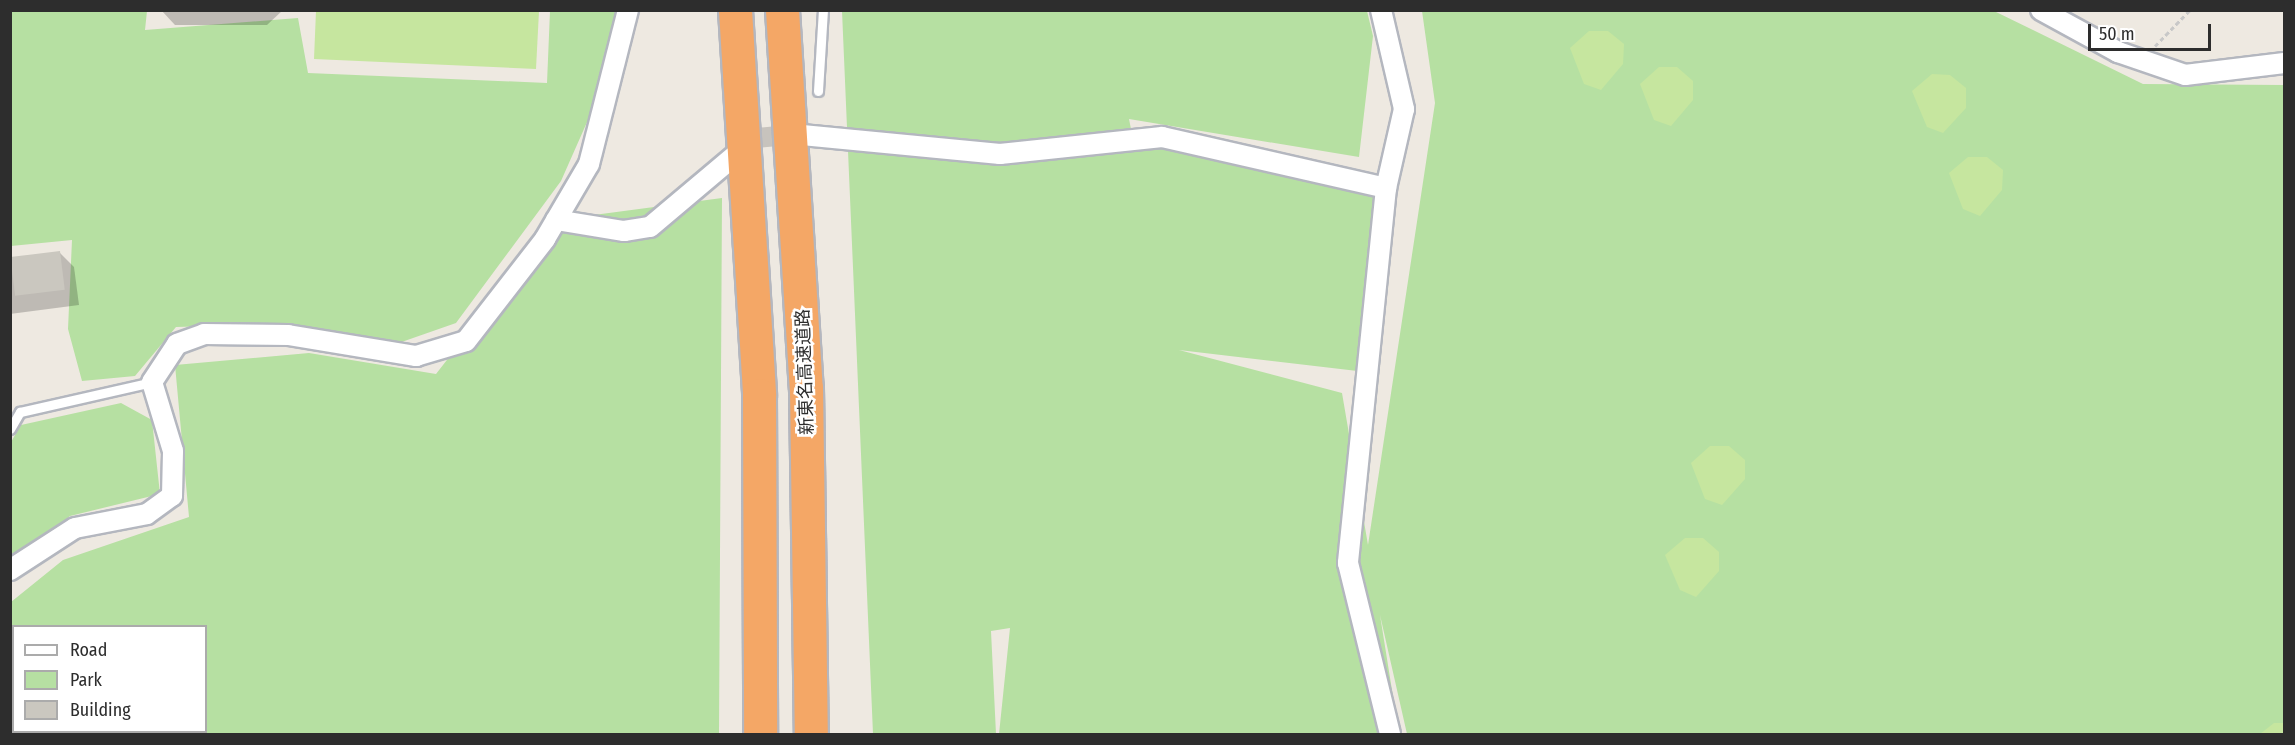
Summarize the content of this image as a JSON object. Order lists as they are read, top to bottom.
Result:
{
  "streets": {
    "highway": ["新東名高速道路"]
  },
  "legend": ["Road", "Park", "Building"],
  "scale_bar": "50 m"
}
